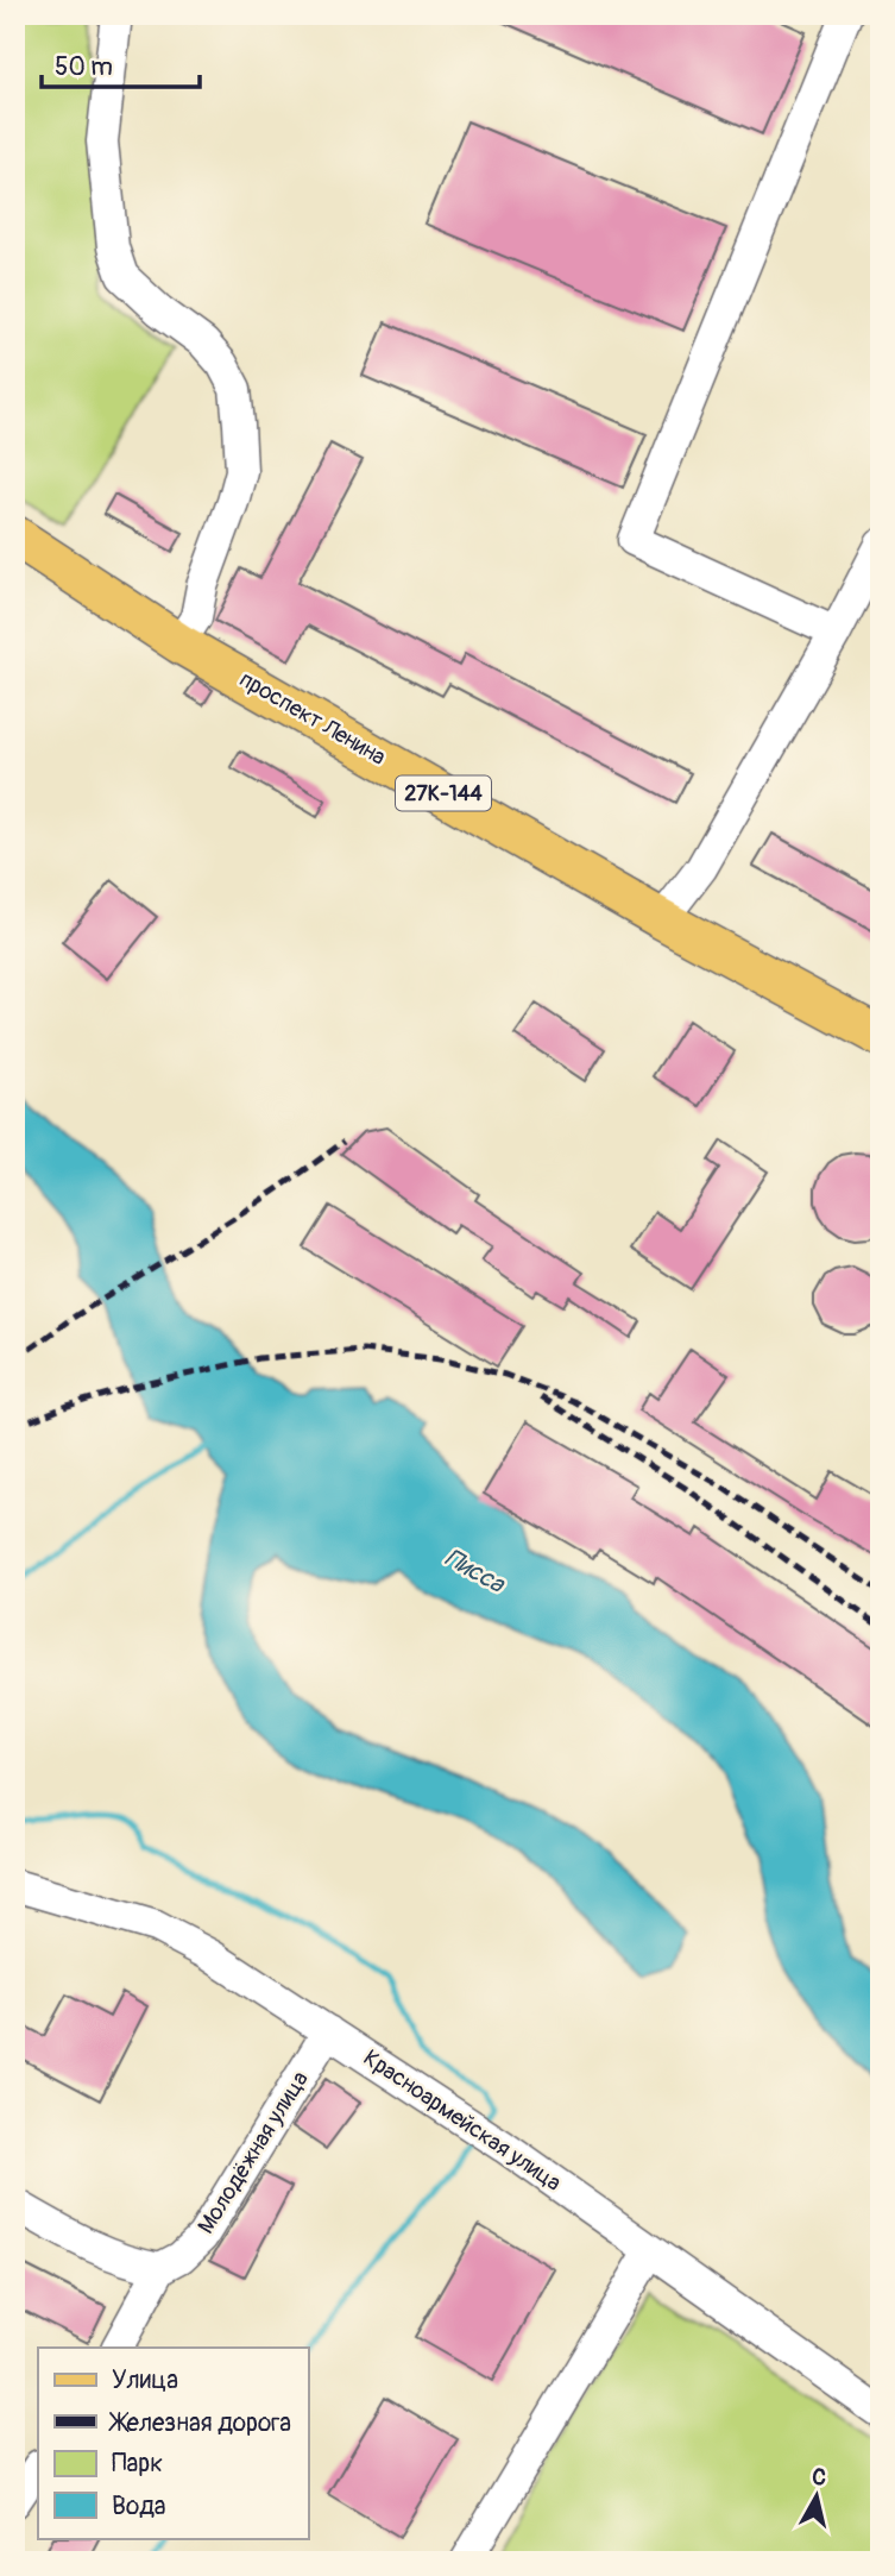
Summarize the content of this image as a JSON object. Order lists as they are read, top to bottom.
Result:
{
  "streets": {
    "main road": ["проспект Ленина", "27К-144"],
    "street": ["Красноармейская улица", "Молодёжная улица"]
  },
  "crossings": [
    ["Красноармейская улица", "Молодёжная улица"]
  ],
  "water": ["Писса"],
  "legend": [
    "Улица",
    "Железная дорога",
    "Парк",
    "Вода"
  ],
  "scale_bar": "50 m",
  "north": "top"
}
